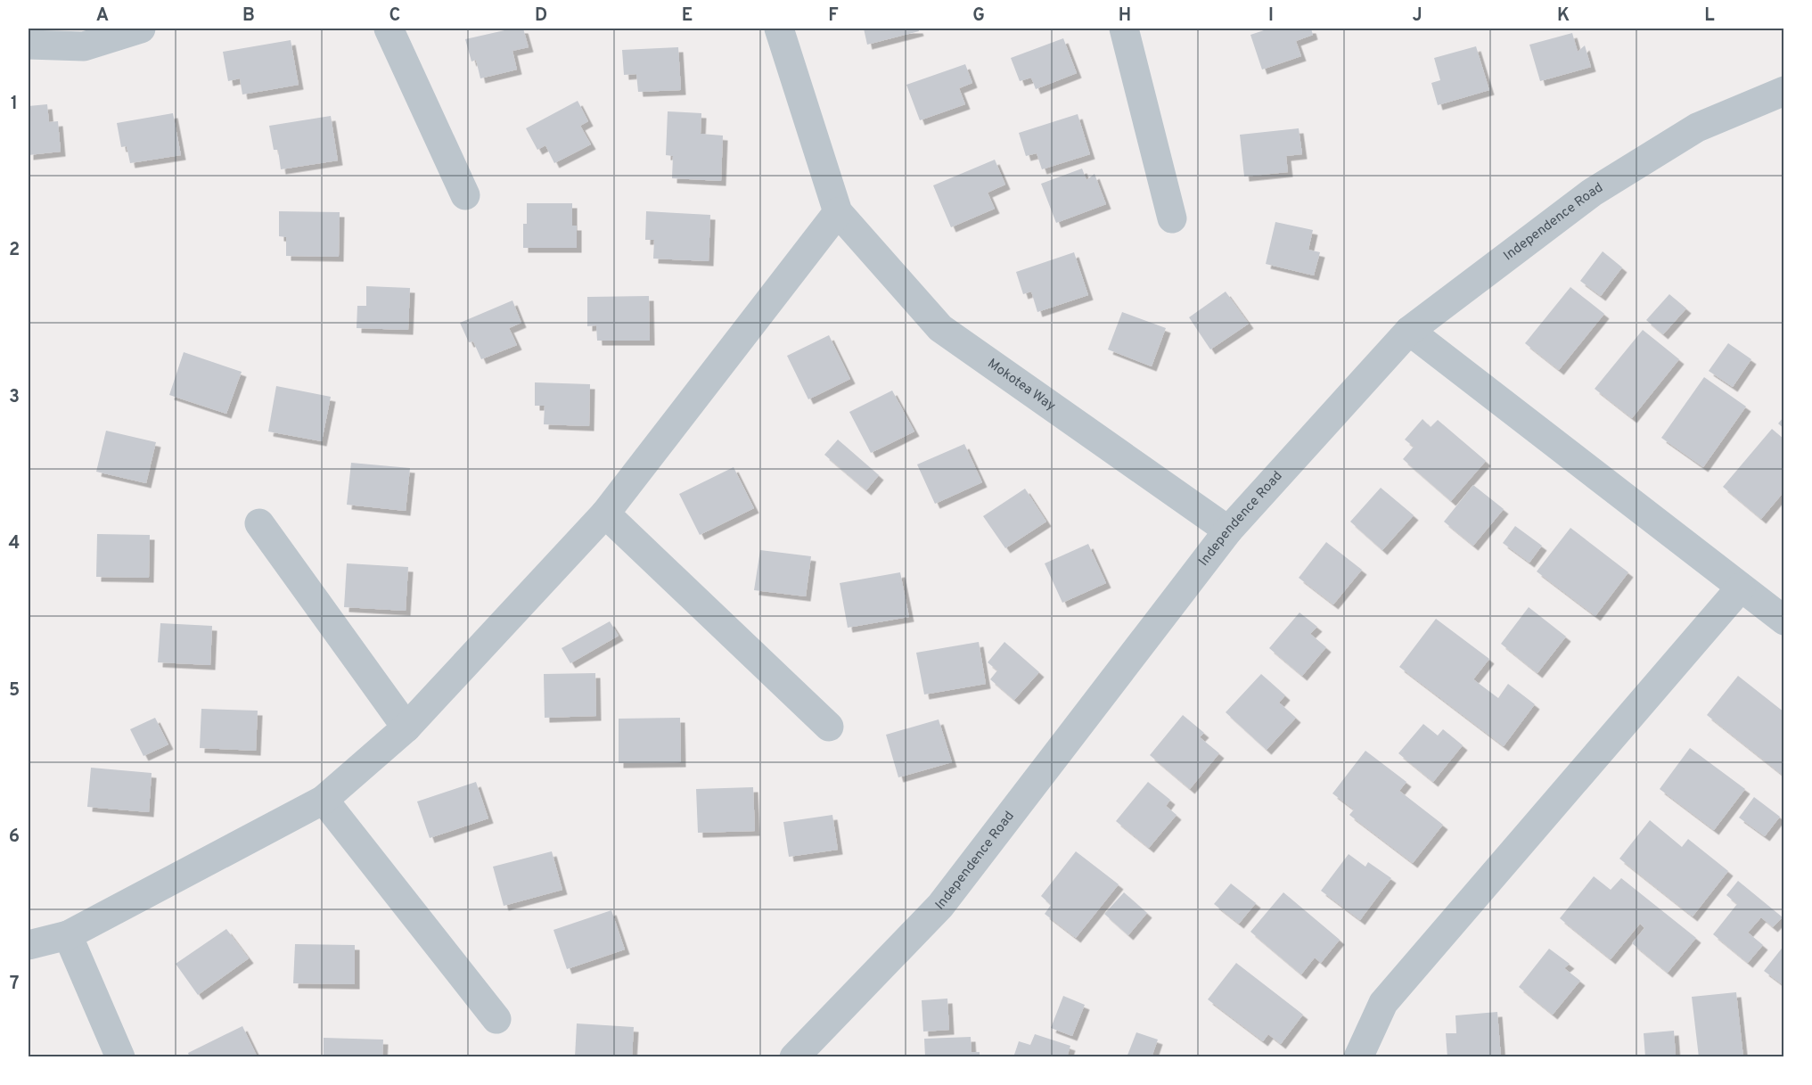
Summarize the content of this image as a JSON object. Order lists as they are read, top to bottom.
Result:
{
  "streets": {
    "street": ["Independence Road", "Mokotea Way"]
  },
  "crossings": [
    ["Independence Road", "Mokotea Way"]
  ],
  "grid": {
    "columns": [
      "A",
      "B",
      "C",
      "D",
      "E",
      "F",
      "G",
      "H",
      "I",
      "J",
      "K",
      "L"
    ],
    "rows": [
      "1",
      "2",
      "3",
      "4",
      "5",
      "6",
      "7"
    ]
  }
}
